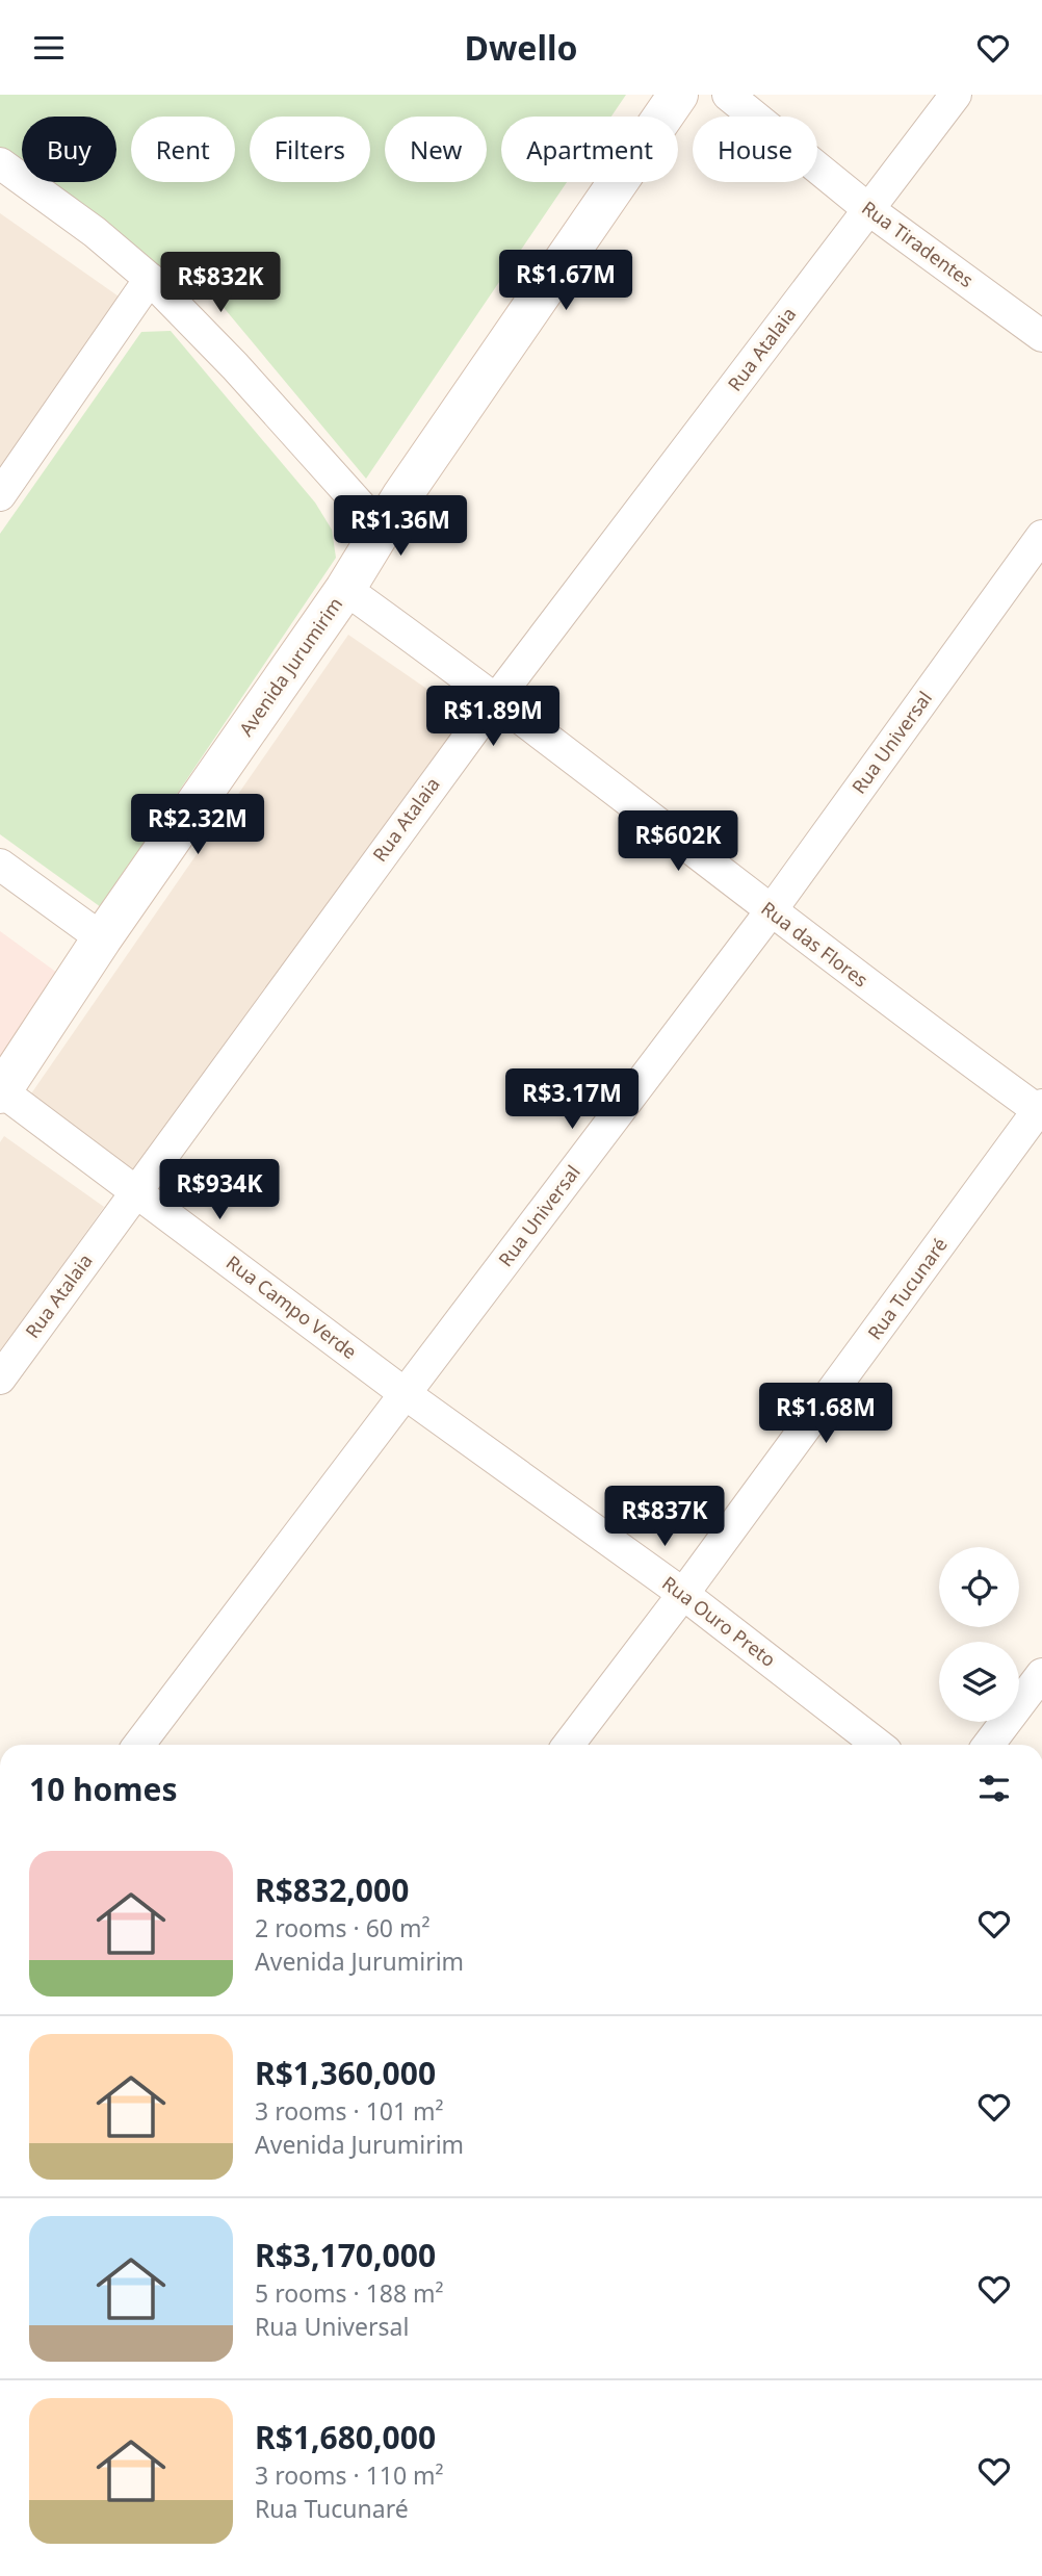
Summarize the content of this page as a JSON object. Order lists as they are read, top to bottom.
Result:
{
  "streets": {
    "main road": ["Avenida Jurumirim"],
    "street": [
      "Rua Tiradentes",
      "Rua Atalaia",
      "Rua Universal",
      "Rua das Flores",
      "Rua Tucunaré",
      "Rua Campo Verde",
      "Rua Ouro Preto"
    ]
  },
  "crossings": [
    ["Rua Tiradentes", "Rua Atalaia"],
    ["Rua Atalaia", "Rua das Flores"],
    ["Rua Atalaia", "Rua Campo Verde"],
    ["Avenida Jurumirim", "Rua das Flores"],
    ["Avenida Jurumirim", "Rua Campo Verde"],
    ["Rua Universal", "Rua das Flores"],
    ["Rua Universal", "Rua Campo Verde"],
    ["Rua Universal", "Rua Ouro Preto"],
    ["Rua das Flores", "Rua Tucunaré"],
    ["Rua Tucunaré", "Rua Ouro Preto"],
    ["Rua Campo Verde", "Rua Ouro Preto"]
  ],
  "page": {
    "header": "Dwello",
    "chip": [
      "Buy",
      "Rent",
      "Filters",
      "New",
      "Apartment",
      "House"
    ],
    "price": [
      "R$1.67M",
      "R$832K",
      "R$1.36M",
      "R$1.89M",
      "R$2.32M",
      "R$602K",
      "R$3.17M",
      "R$934K",
      "R$1.68M",
      "R$837K"
    ],
    "heading": "10 homes",
    "list": [
      {
        "name": "R$832,000",
        "note": "2 rooms · 60 m² · Avenida Jurumirim"
      },
      {
        "name": "R$1,360,000",
        "note": "3 rooms · 101 m² · Avenida Jurumirim"
      },
      {
        "name": "R$3,170,000",
        "note": "5 rooms · 188 m² · Rua Universal"
      },
      {
        "name": "R$1,680,000",
        "note": "3 rooms · 110 m² · Rua Tucunaré"
      }
    ]
  }
}
